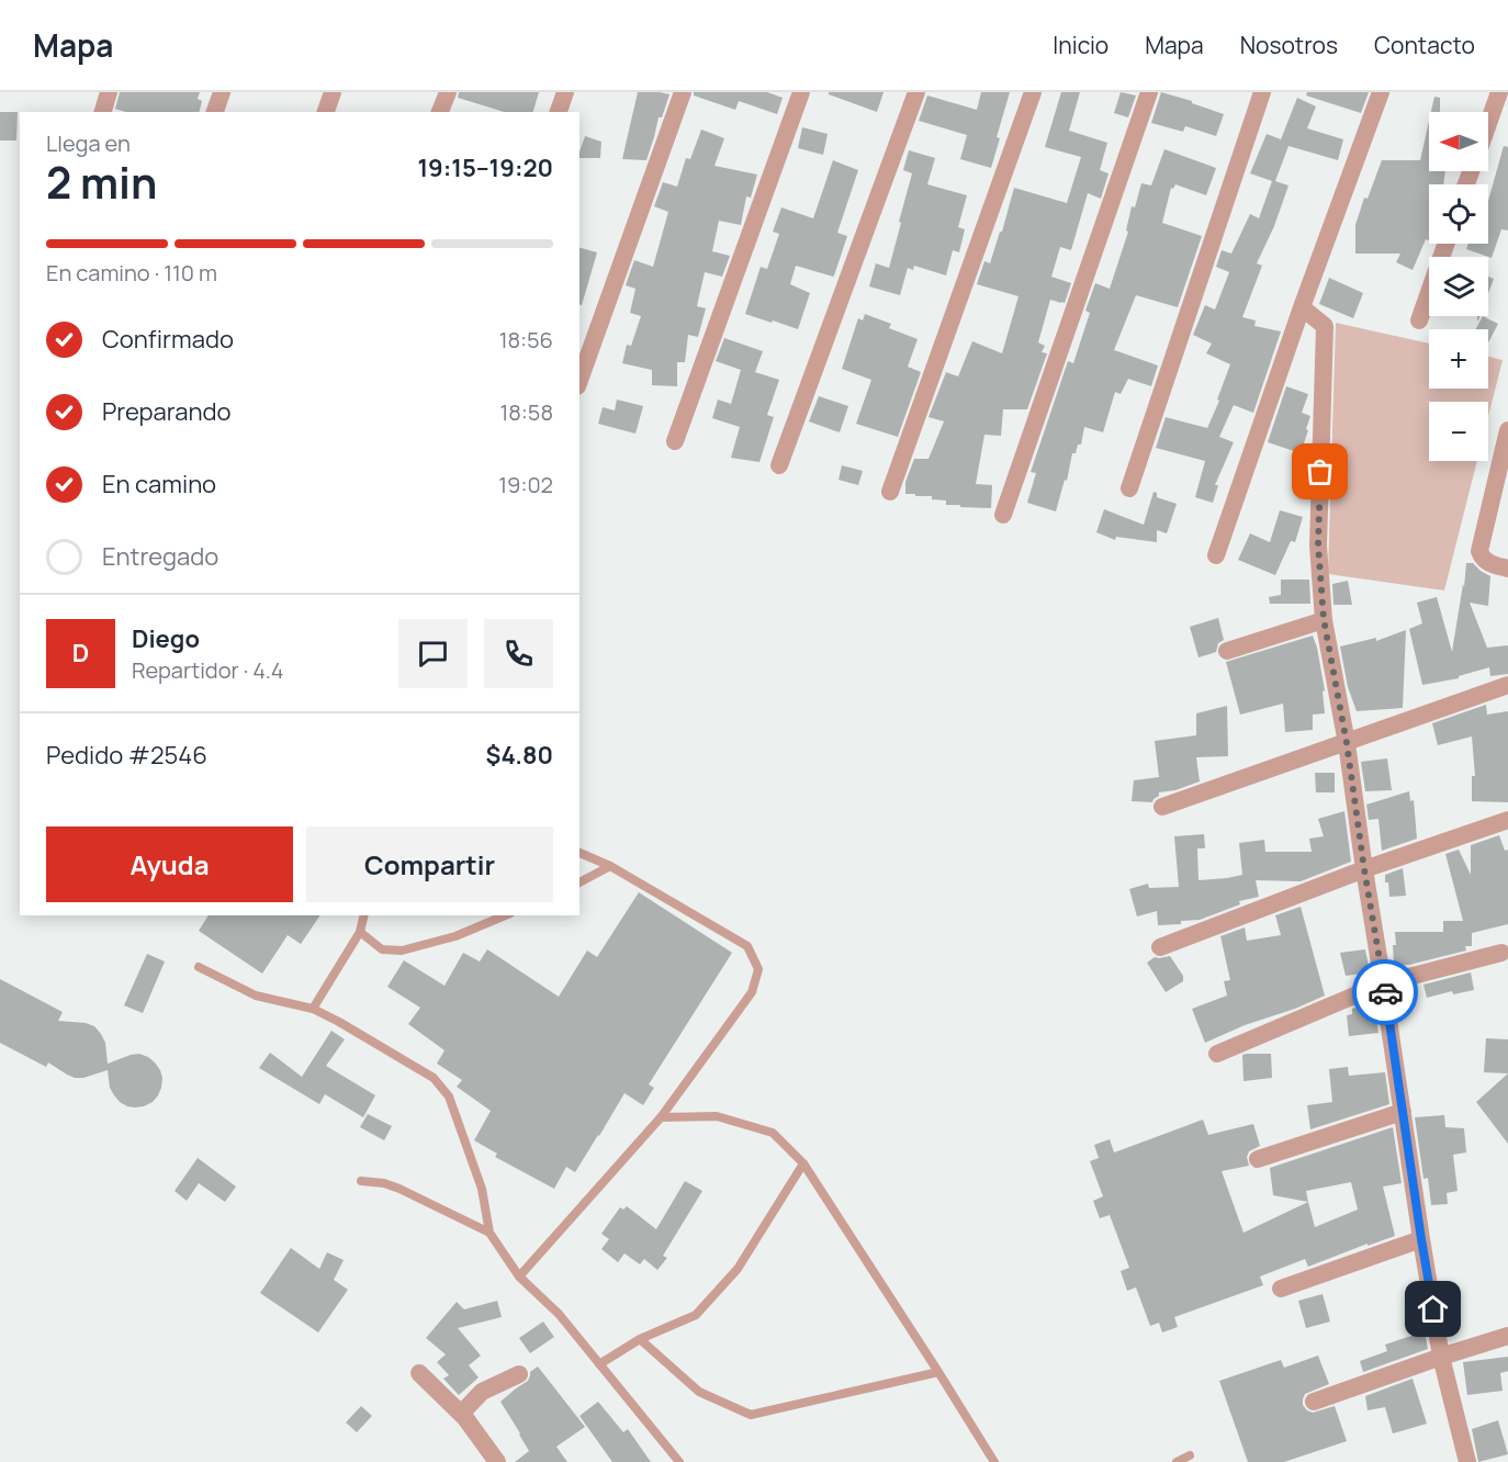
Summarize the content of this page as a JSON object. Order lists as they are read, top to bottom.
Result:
{
  "north": "left",
  "page": {
    "header": "Mapa",
    "nav": [
      "Inicio",
      "Mapa",
      "Nosotros",
      "Contacto"
    ],
    "map_buttons": ["+", "−"],
    "heading": ["2 min", "Llega en", "19:15–19:20"],
    "panel": [
      "Diego",
      "Repartidor · 4.4",
      "Pedido #2546",
      "$4.80"
    ],
    "bar": "En camino · 110 m",
    "list": [
      ["Confirmado", "18:56"],
      ["Preparando", "18:58"],
      ["En camino", "19:02"],
      "Entregado"
    ],
    "round": "D",
    "buttons": ["Ayuda", "Compartir"]
  }
}
